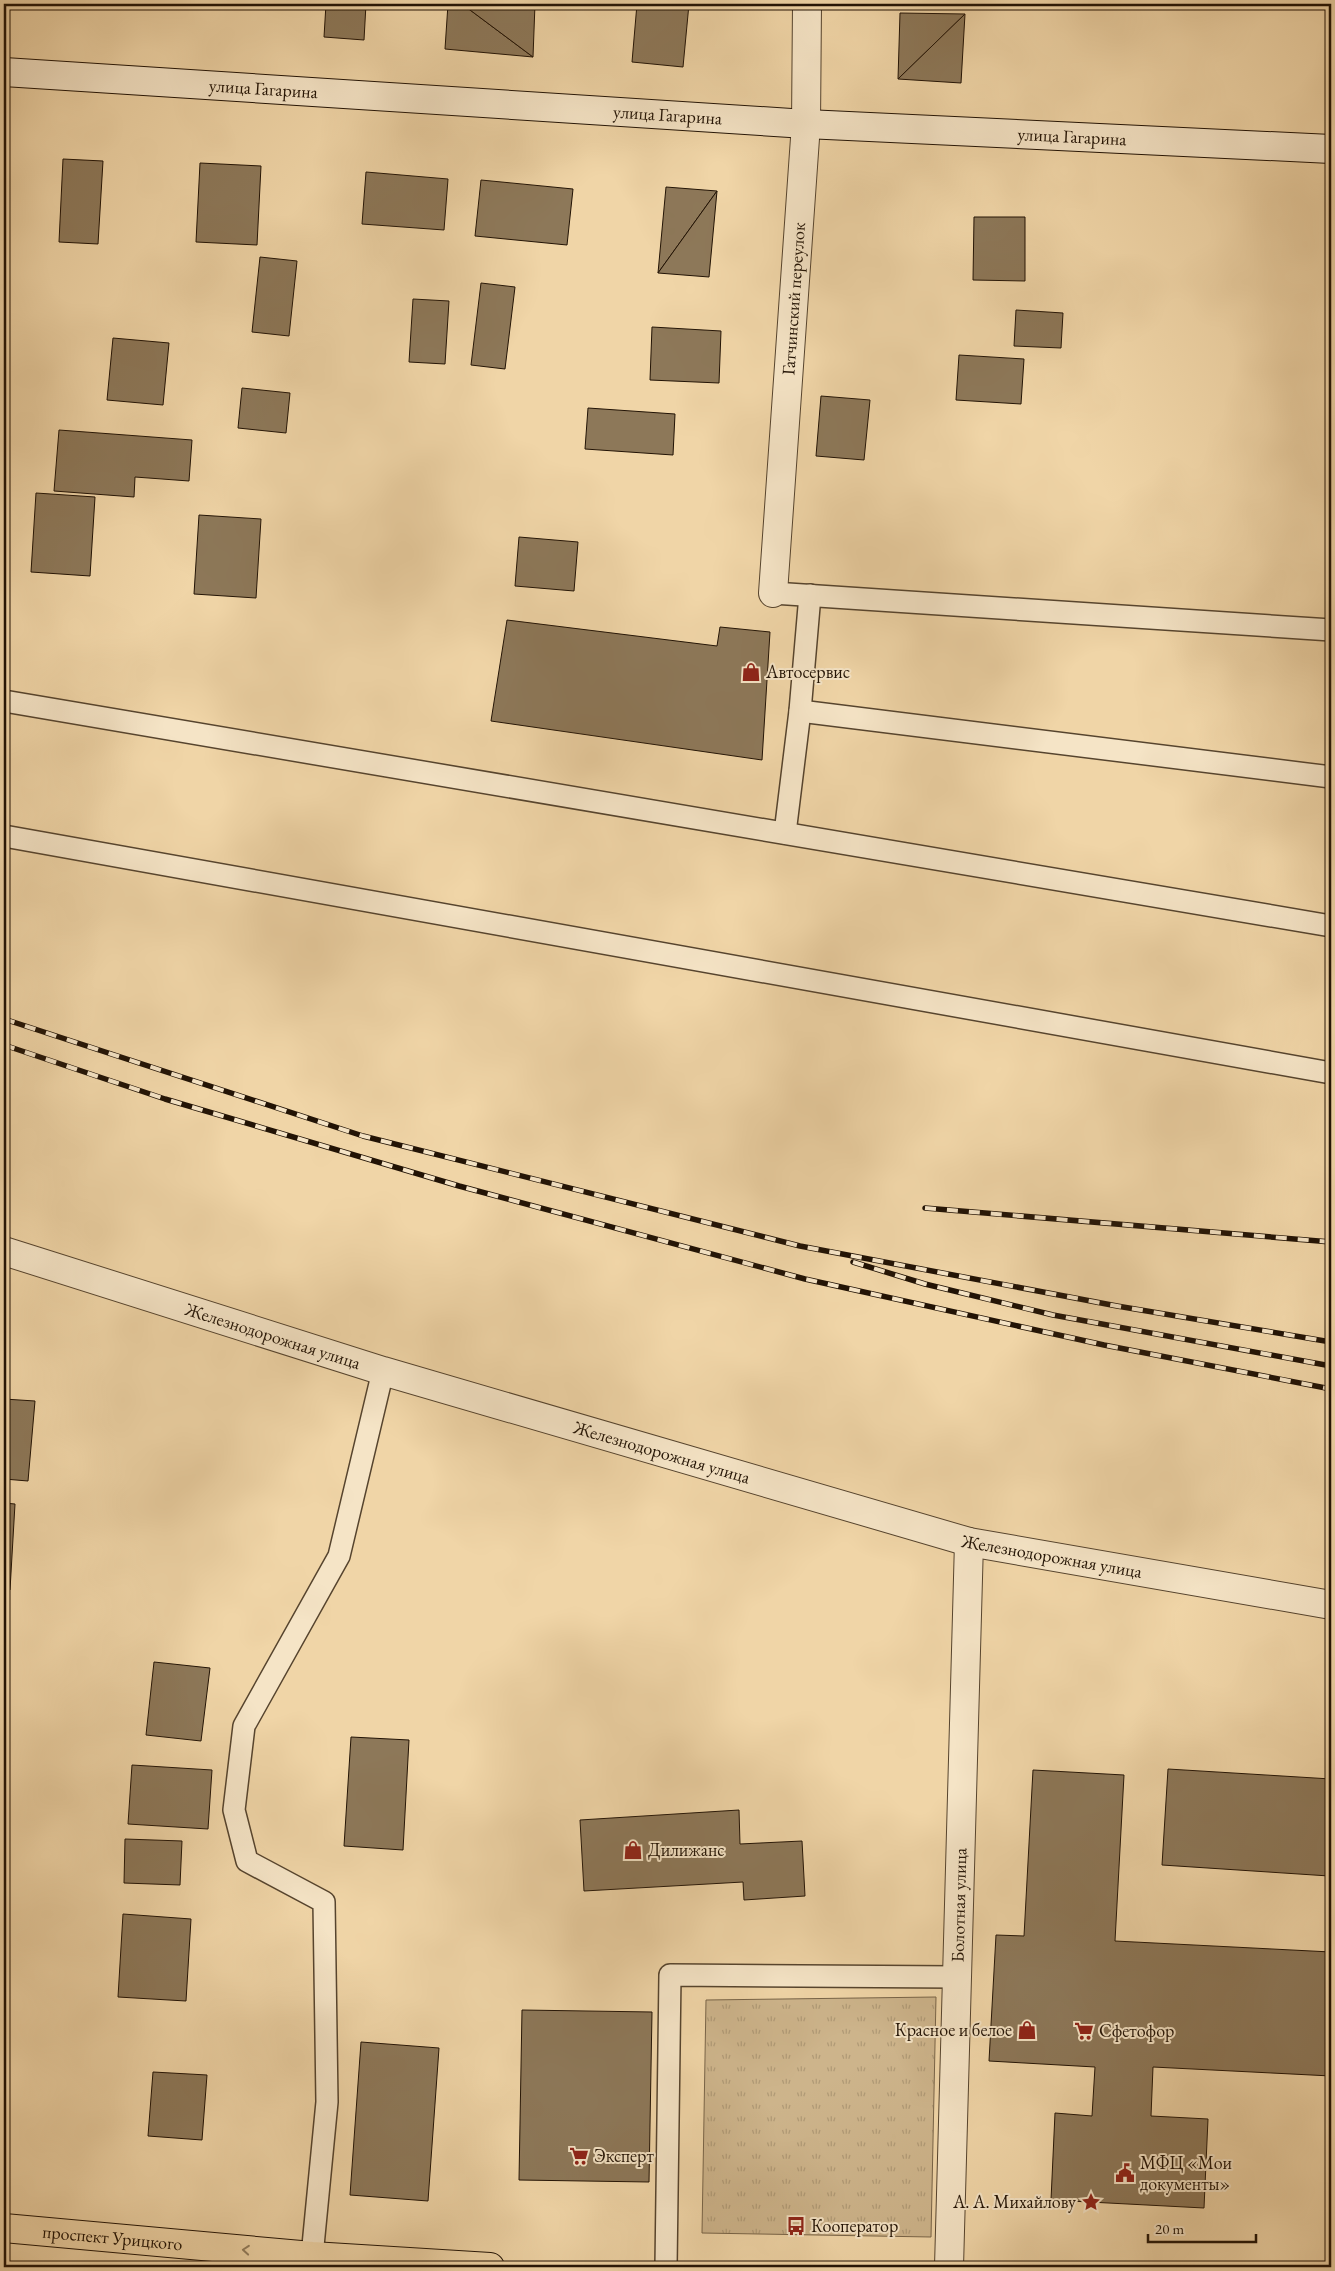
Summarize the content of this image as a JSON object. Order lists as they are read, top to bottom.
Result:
{
  "streets": {
    "main road": ["проспект Урицкого"],
    "street": [
      "улица Гагарина",
      "Гатчинский переулок",
      "Железнодорожная улица",
      "Болотная улица"
    ]
  },
  "crossings": [
    ["улица Гагарина", "Гатчинский переулок"],
    ["Железнодорожная улица", "Болотная улица"]
  ],
  "one_way": ["проспект Урицкого"],
  "places": {
    "shop": ["Автосервис", "Дилижанс", "Красное и белое"],
    "supermarket": ["Сфетофор", "Эксперт"],
    "public building": ["МФЦ «Мои документы»"],
    "place": ["А. А. Михайлову"],
    "bus stop": ["Кооператор"]
  },
  "scale_bar": "20 m"
}
